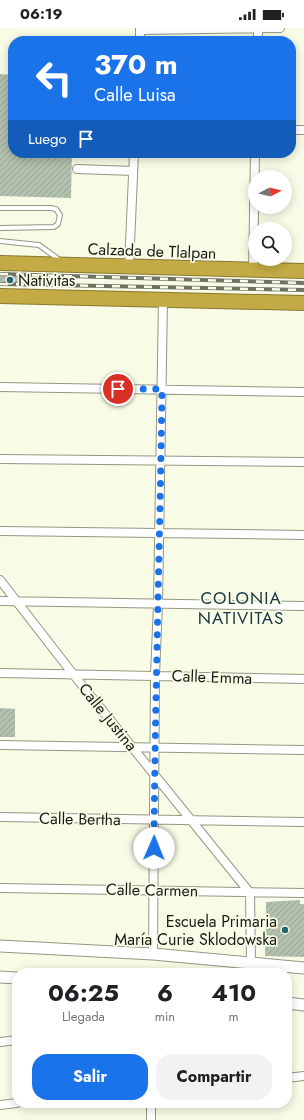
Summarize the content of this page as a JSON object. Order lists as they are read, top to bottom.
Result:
{
  "streets": {
    "highway": ["Calzada de Tlalpan"],
    "street": [
      "Calle Emma",
      "Calle Justina",
      "Calle Bertha",
      "Calle Carmen"
    ]
  },
  "crossings": [
    ["Calle Emma", "Calle Justina"],
    ["Calle Justina", "Calle Bertha"],
    ["Calle Justina", "Calle Carmen"]
  ],
  "districts": ["COLONIA NATIVITAS"],
  "places": ["Nativitas", "Escuela Primaria María Curie Sklodowska"],
  "north": "right",
  "page": {
    "status": "06:19",
    "turn": ["370 m", "Calle Luisa"],
    "then": "Luego",
    "eta": [
      "06:25",
      "Llegada",
      "6",
      "min",
      "410",
      "m"
    ],
    "buttons": ["Salir", "Compartir"]
  }
}
